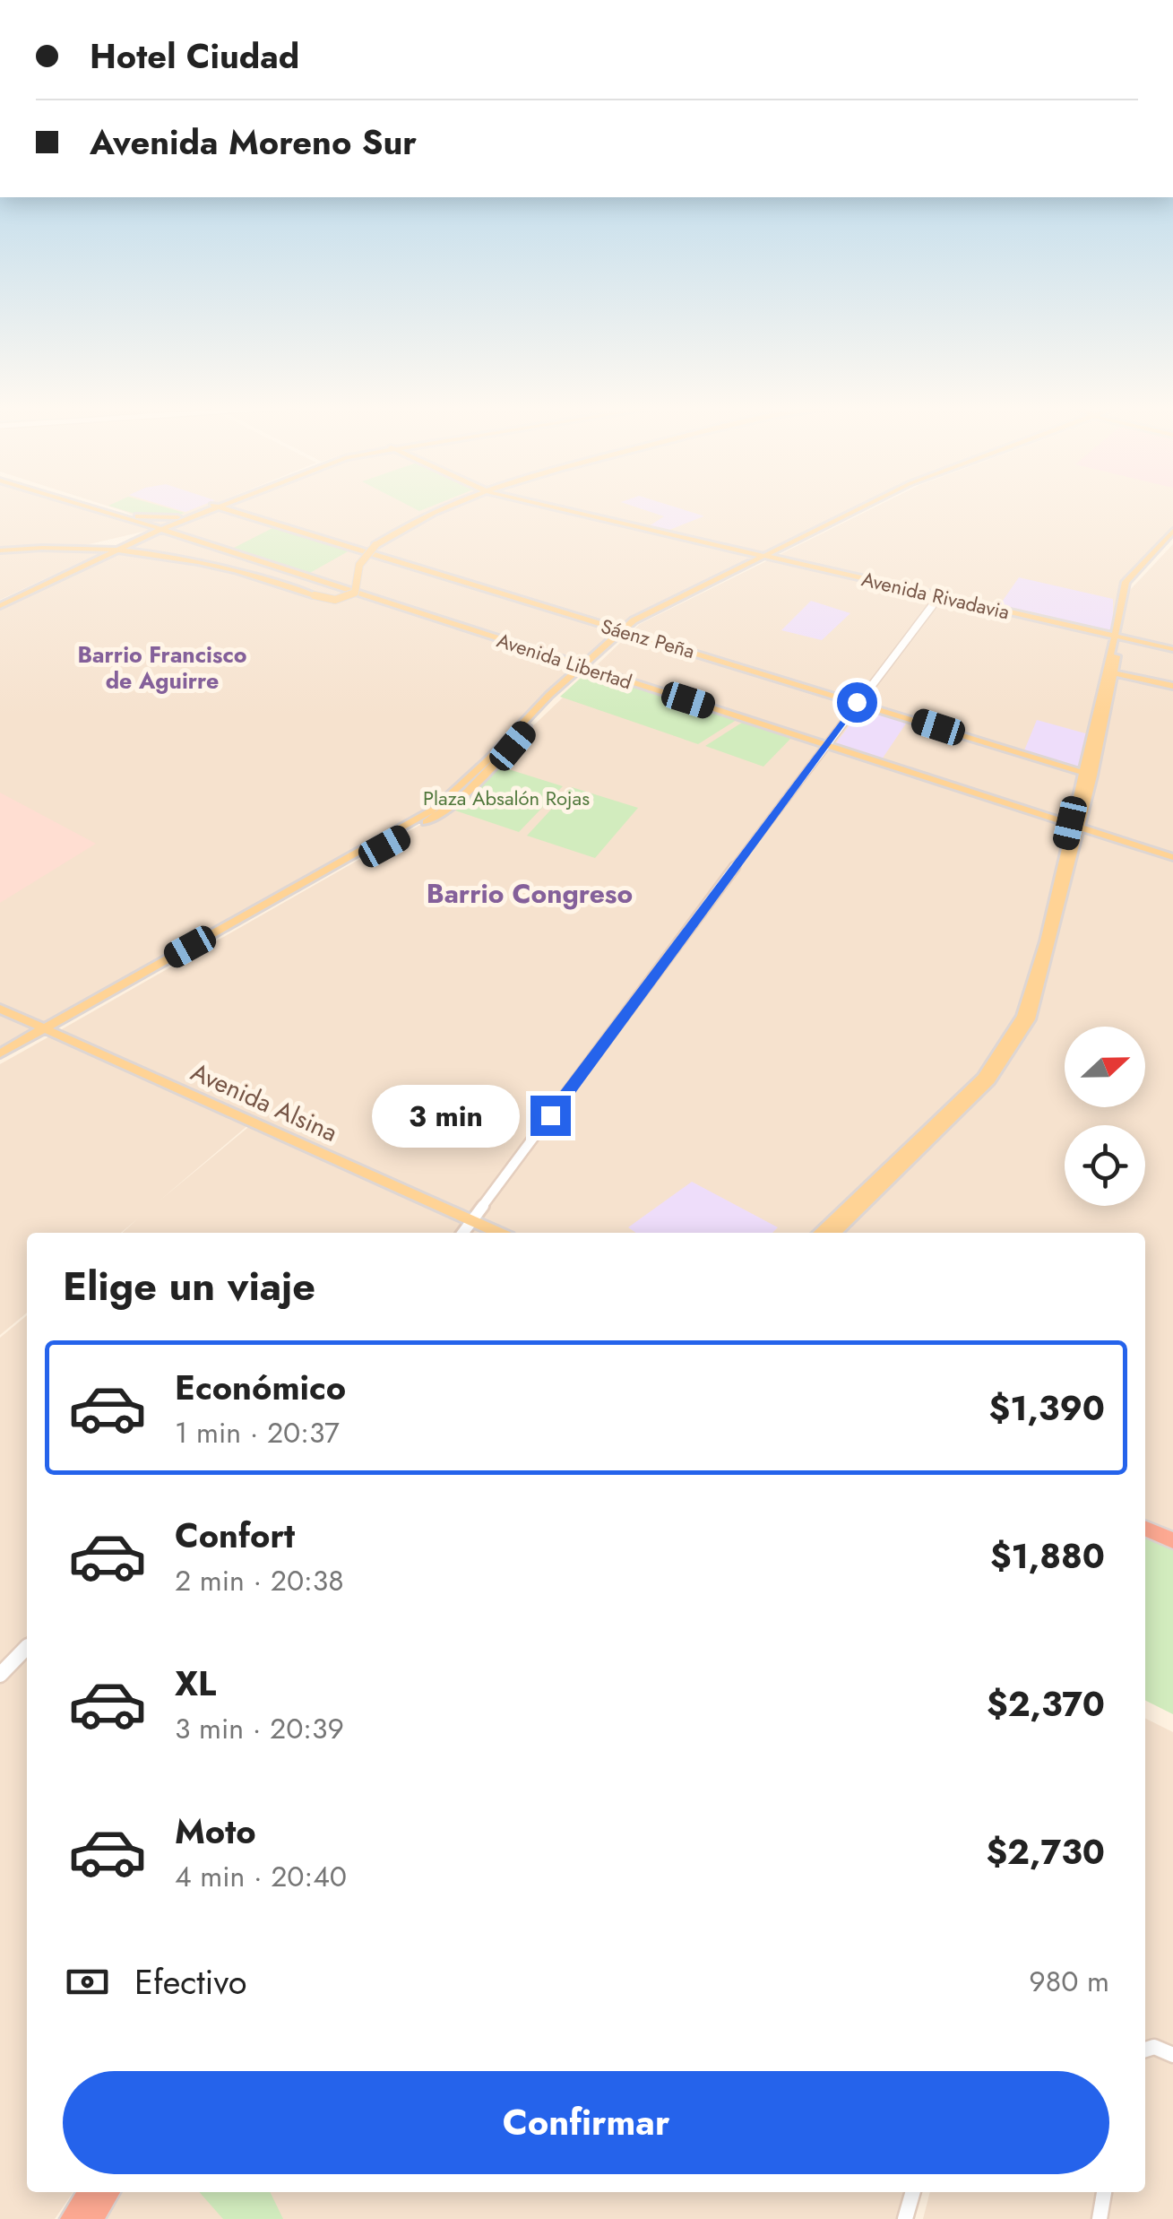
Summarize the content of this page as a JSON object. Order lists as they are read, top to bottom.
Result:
{
  "streets": {
    "main road": [
      "Avenida Rivadavia",
      "Sáenz Peña",
      "Avenida Libertad",
      "Avenida Alsina"
    ]
  },
  "districts": ["Barrio Francisco de Aguirre", "Barrio Congreso"],
  "parks": ["Plaza Absalón Rojas"],
  "north": "right",
  "page": {
    "banner": ["Hotel Ciudad", "Avenida Moreno Sur"],
    "bubble": "3 min",
    "heading": "Elige un viaje",
    "list": [
      {
        "name": "Económico",
        "note": "1 min · 20:37",
        "value": "$1,390"
      },
      {
        "name": "Confort",
        "note": "2 min · 20:38",
        "value": "$1,880"
      },
      {
        "name": "XL",
        "note": "3 min · 20:39",
        "value": "$2,370"
      },
      {
        "name": "Moto",
        "note": "4 min · 20:40",
        "value": "$2,730"
      }
    ],
    "pay": ["Efectivo", "980 m"],
    "buttons": "Confirmar"
  }
}
